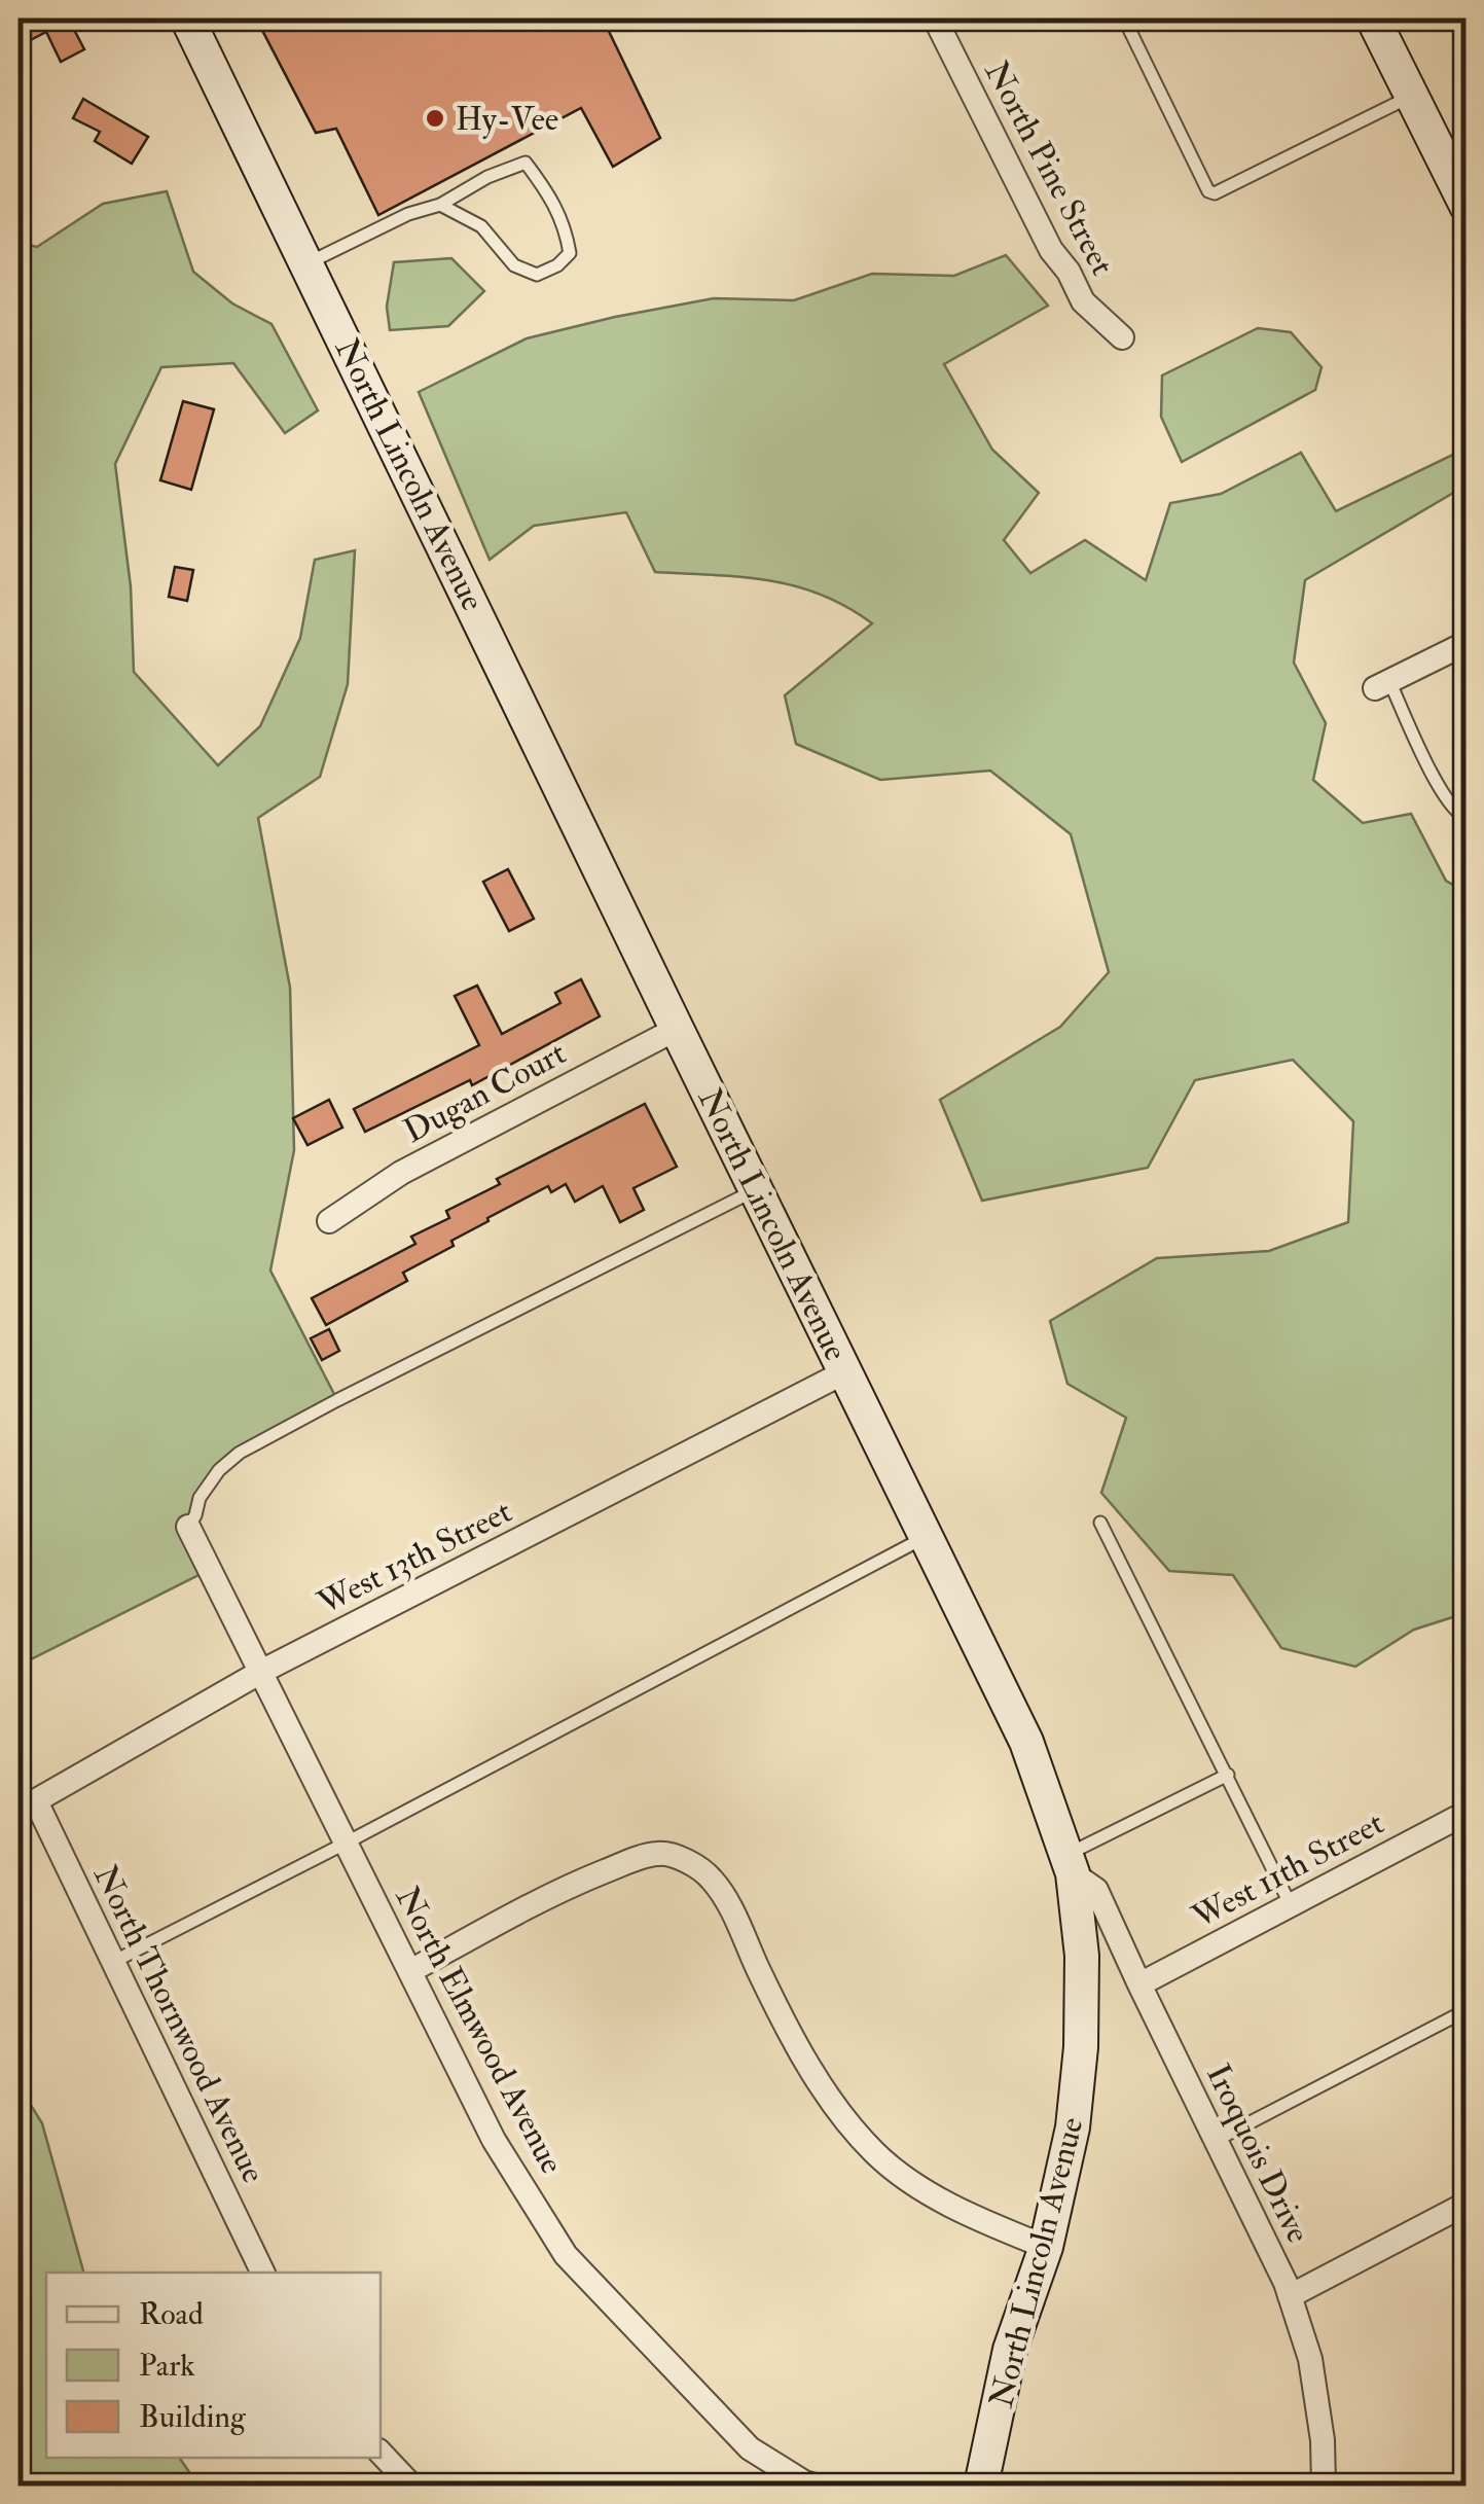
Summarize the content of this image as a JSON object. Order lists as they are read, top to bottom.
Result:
{
  "streets": {
    "street": [
      "North Pine Street",
      "North Lincoln Avenue",
      "Dugan Court",
      "West 13th Street",
      "West 11th Street",
      "North Thornwood Avenue",
      "North Elmwood Avenue",
      "Iroquois Drive"
    ]
  },
  "crossings": [
    ["North Lincoln Avenue", "Dugan Court"],
    ["North Lincoln Avenue", "West 13th Street"],
    ["North Lincoln Avenue", "Iroquois Drive"],
    ["West 13th Street", "North Thornwood Avenue"],
    ["West 13th Street", "North Elmwood Avenue"],
    ["West 11th Street", "Iroquois Drive"]
  ],
  "places": ["Hy-Vee"],
  "legend": ["Road", "Park", "Building"]
}
